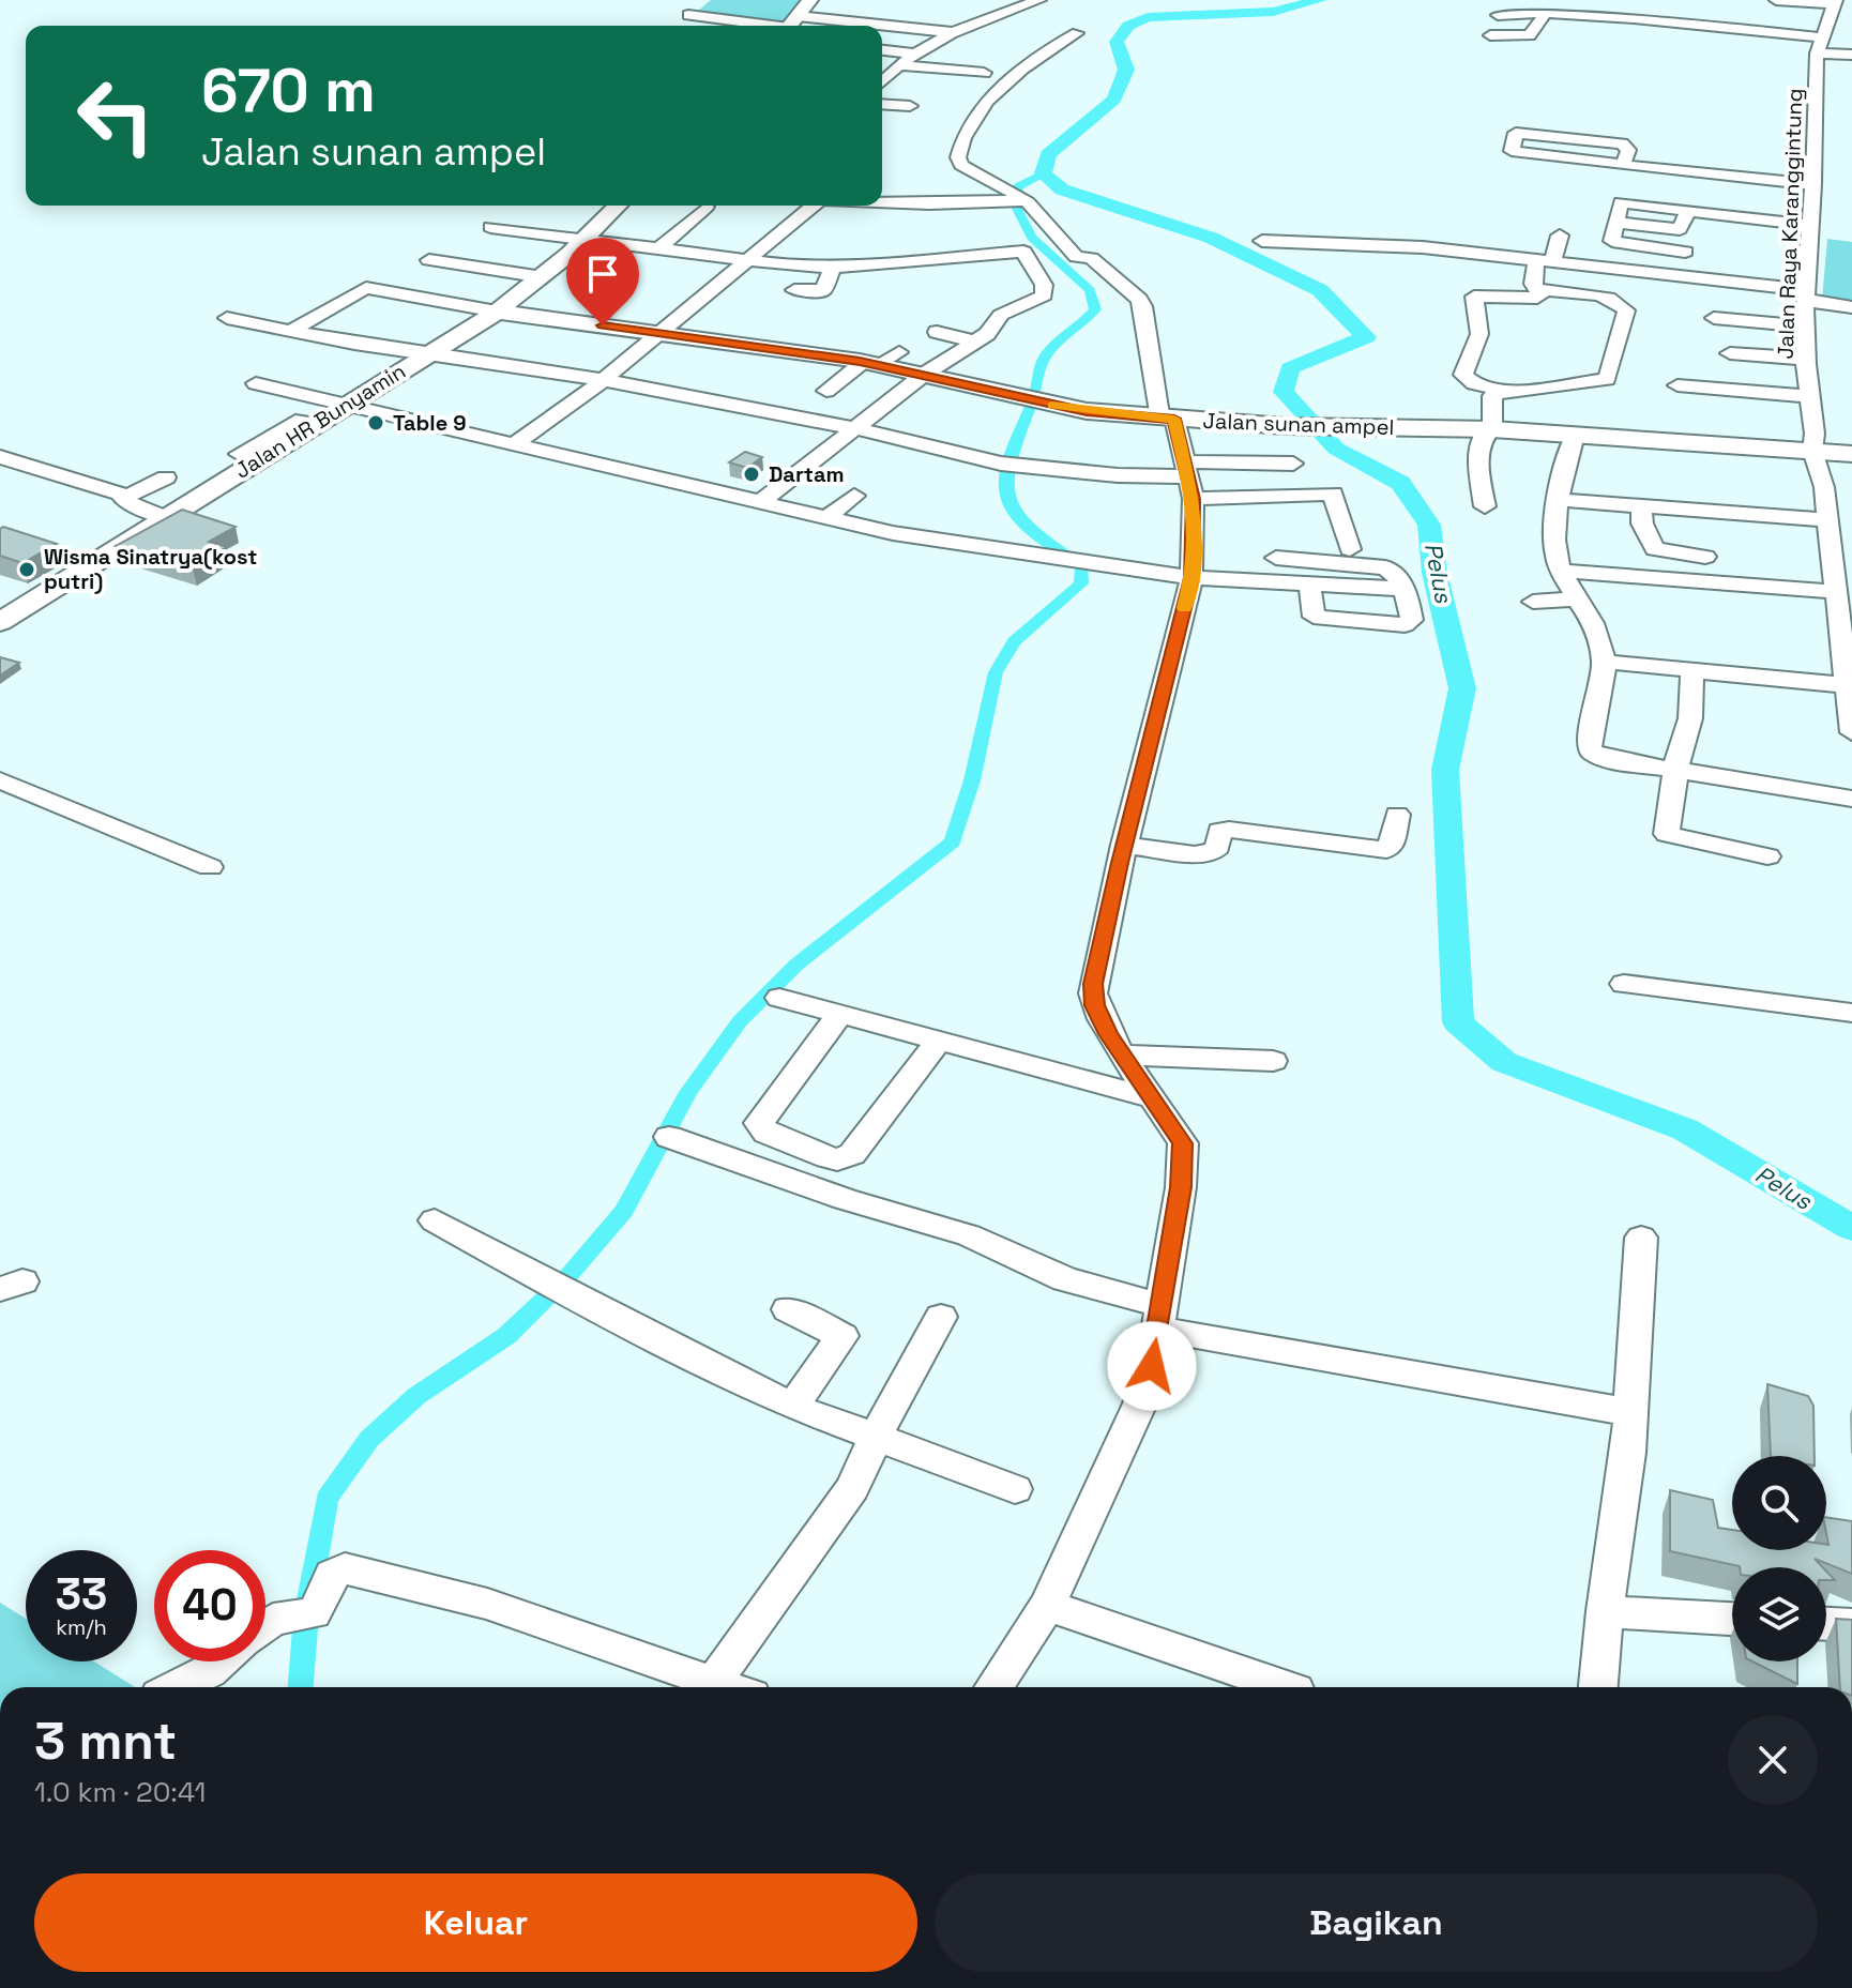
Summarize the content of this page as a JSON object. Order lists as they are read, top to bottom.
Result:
{
  "streets": {
    "main road": ["Jalan HR Bunyamin", "Jalan sunan ampel"],
    "street": ["Jalan Raya Karanggintung"]
  },
  "crossings": [
    ["Jalan Raya Karanggintung", "Jalan sunan ampel"],
    ["Jalan HR Bunyamin", "Jalan sunan ampel"]
  ],
  "water": ["Pelus"],
  "places": ["Table 9", "Dartam", "Wisma Sinatrya(kost putri)"],
  "page": {
    "turn": ["670 m", "Jalan sunan ampel"],
    "speed": "33 km/h",
    "limit": "40",
    "heading": ["3 mnt", "1.0 km · 20:41"],
    "buttons": ["Keluar", "Bagikan"]
  }
}
